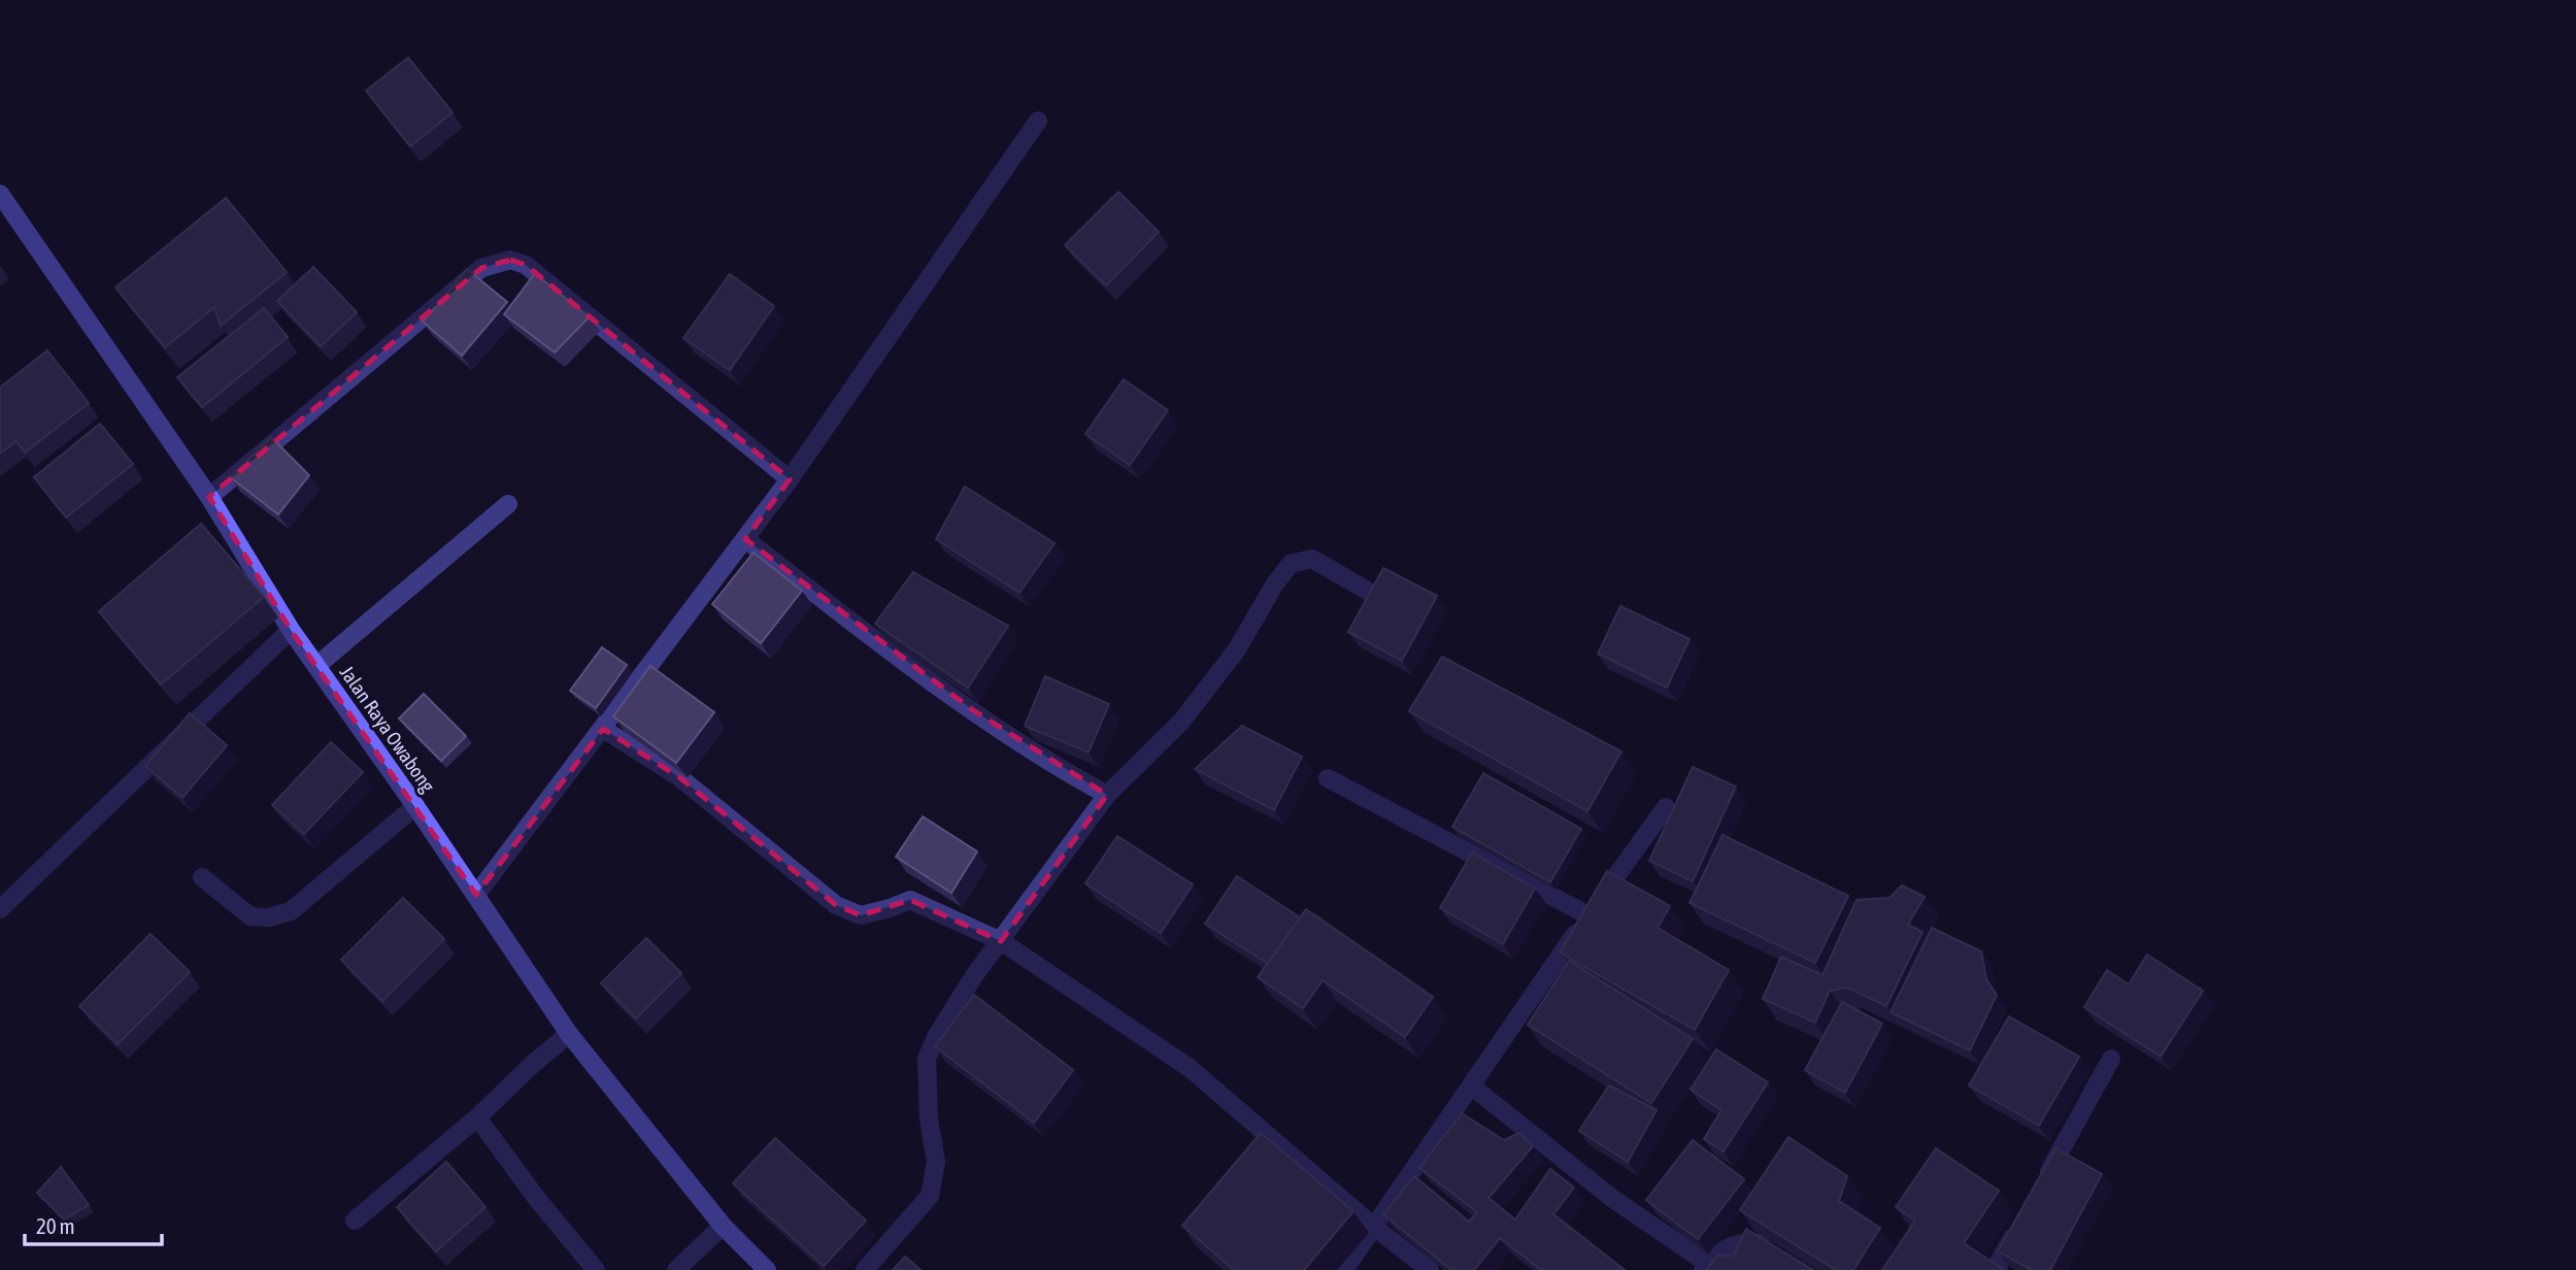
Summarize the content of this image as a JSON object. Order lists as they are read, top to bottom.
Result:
{
  "streets": {
    "street": ["Jalan Raya Owabong"]
  },
  "scale_bar": "20 m"
}
